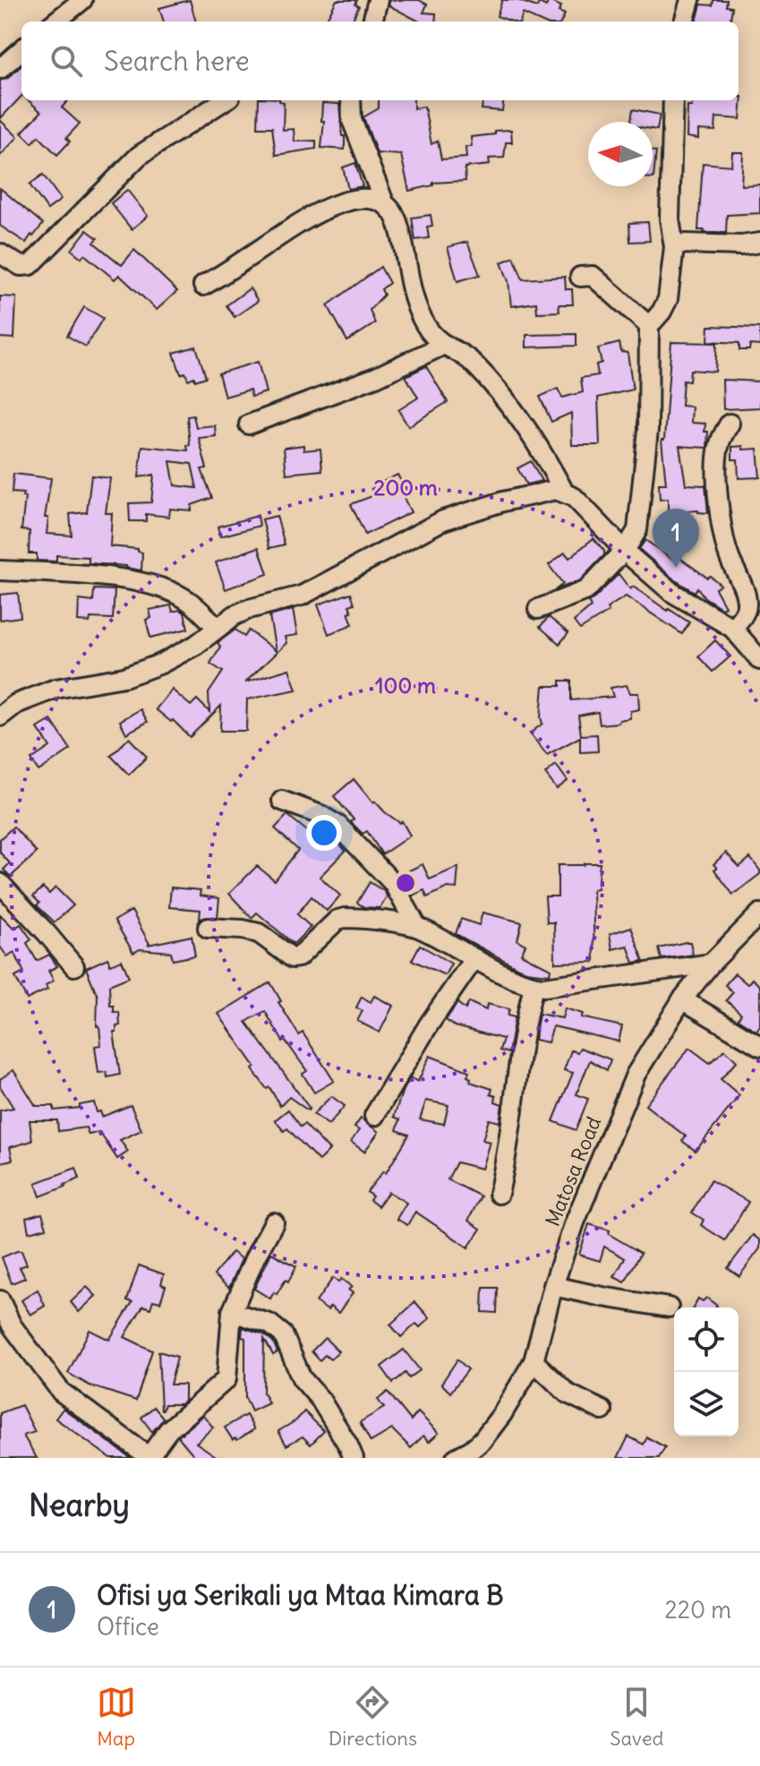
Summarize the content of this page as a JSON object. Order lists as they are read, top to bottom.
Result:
{
  "streets": {
    "street": ["Matosa Road"]
  },
  "north": "left",
  "page": {
    "search": "Search here",
    "pins": "1",
    "heading": "Nearby",
    "list": [
      {
        "mark": "1",
        "name": "Ofisi ya Serikali ya Mtaa Kimara B",
        "note": "Office",
        "value": "220 m"
      }
    ],
    "nav": ["Map", "Directions", "Saved"]
  },
  "rings": ["200 m", "100 m"]
}
